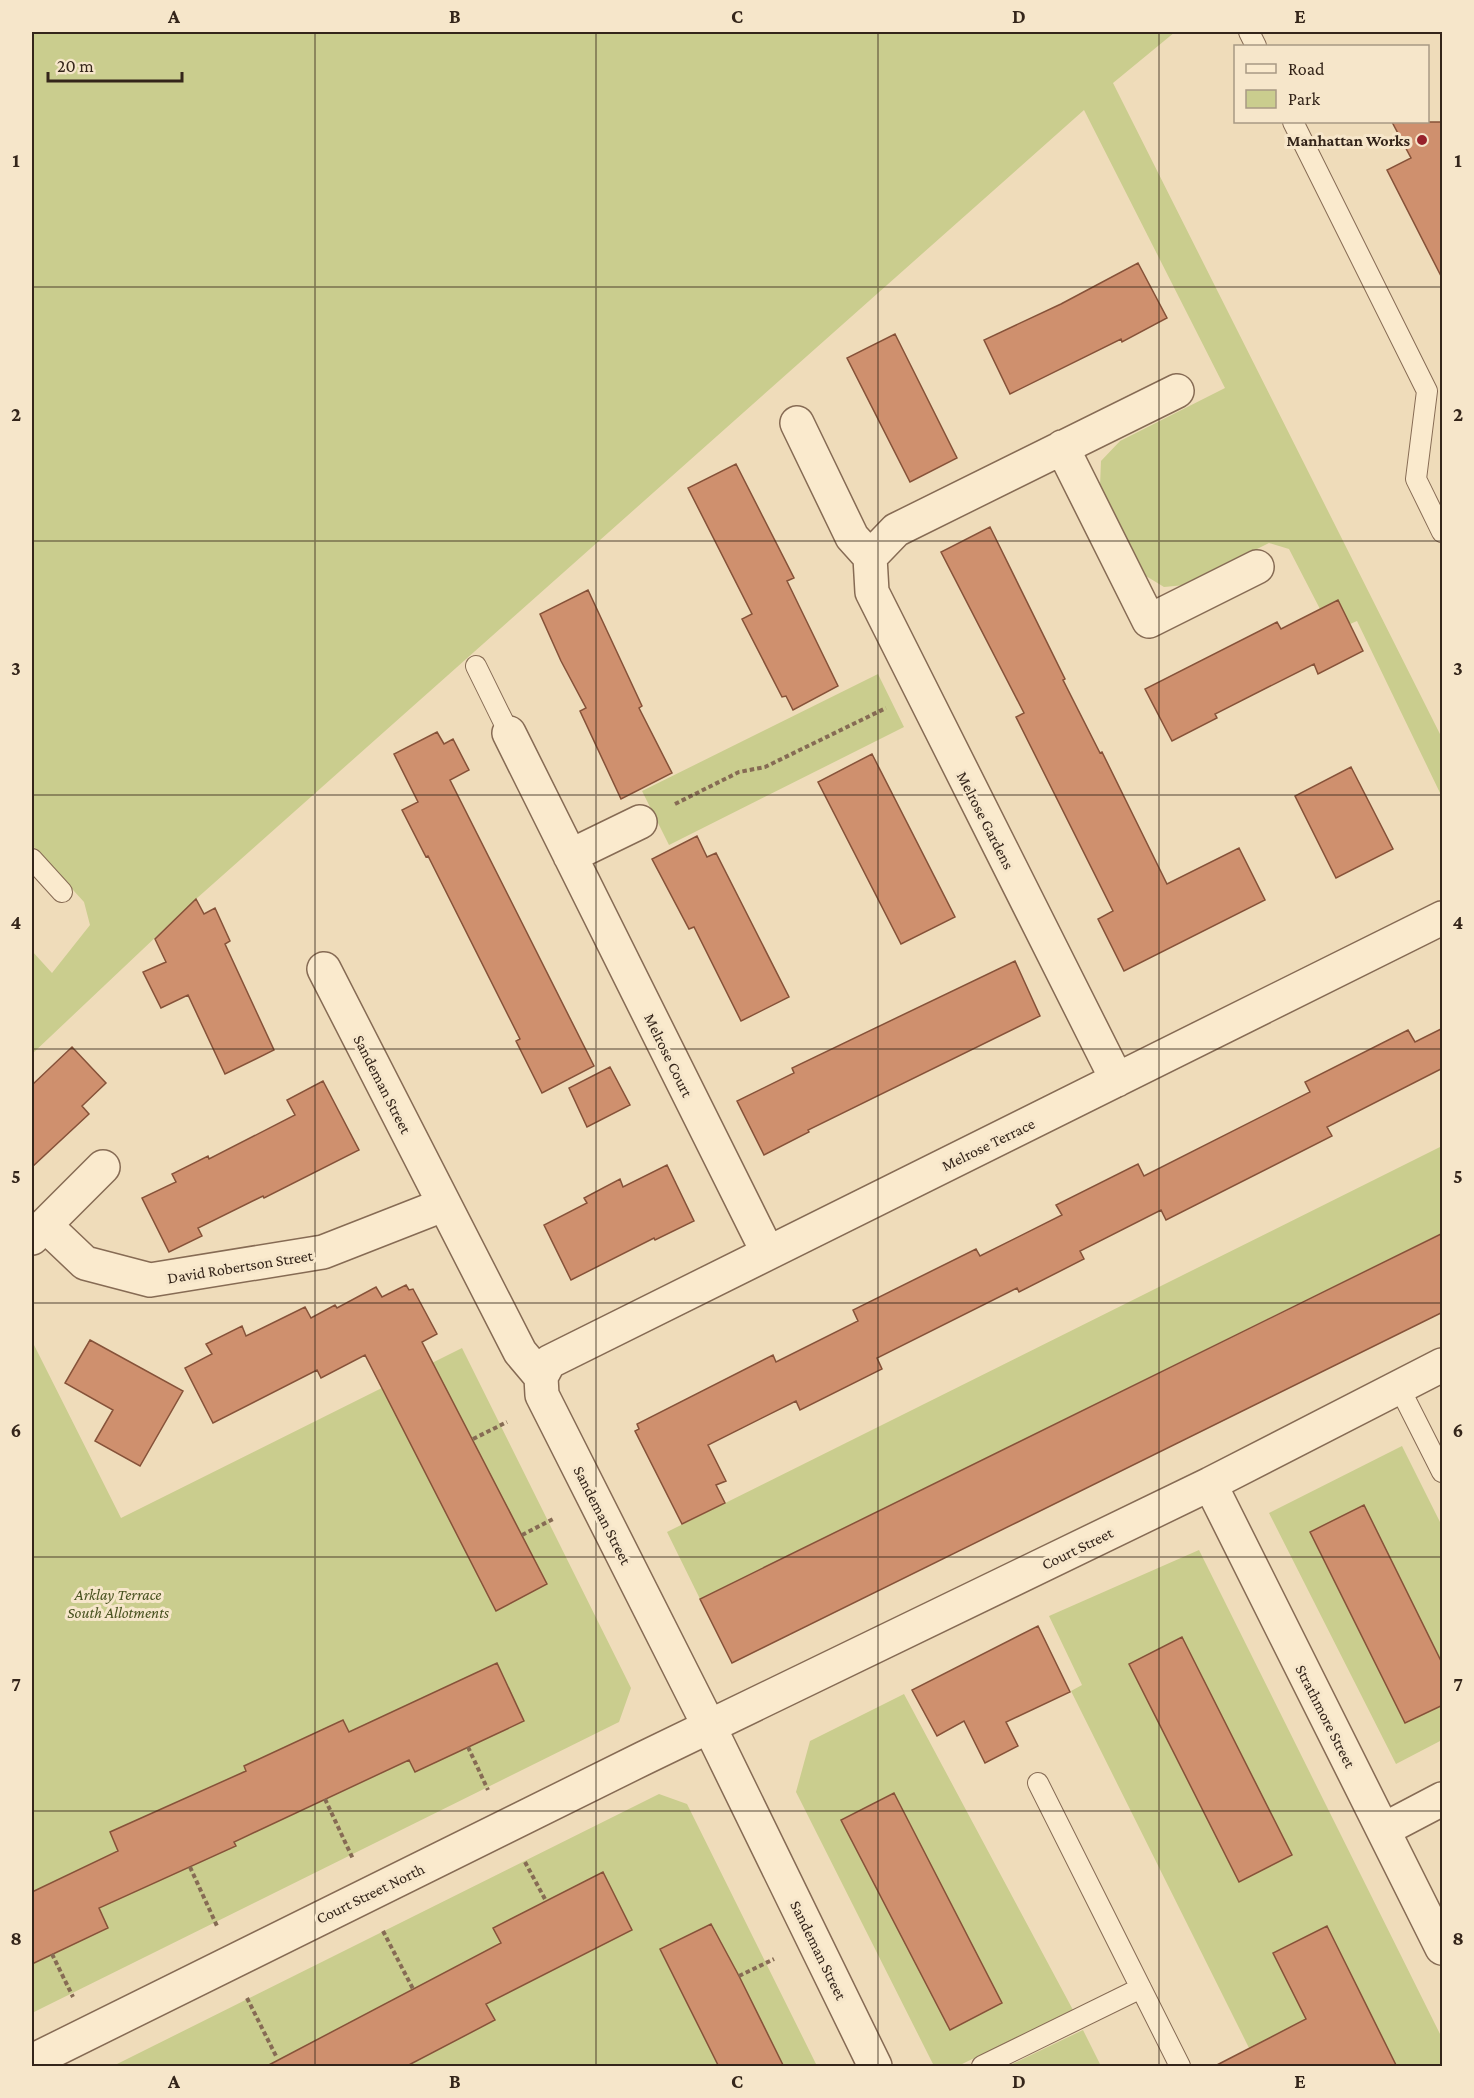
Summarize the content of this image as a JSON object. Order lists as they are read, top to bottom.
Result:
{
  "streets": {
    "street": [
      "Melrose Gardens",
      "Melrose Court",
      "Sandeman Street",
      "Melrose Terrace",
      "David Robertson Street",
      "Court Street",
      "Strathmore Street",
      "Court Street North"
    ]
  },
  "crossings": [
    ["Melrose Gardens", "Melrose Terrace"],
    ["Melrose Court", "Melrose Terrace"],
    ["Sandeman Street", "Melrose Terrace"],
    ["Sandeman Street", "David Robertson Street"],
    ["Sandeman Street", "Court Street"],
    ["Sandeman Street", "Court Street North"],
    ["Court Street", "Strathmore Street"],
    ["Court Street", "Court Street North"]
  ],
  "parks": ["Arklay Terrace South Allotments"],
  "places": ["Manhattan Works"],
  "legend": ["Road", "Park"],
  "scale_bar": "20 m",
  "grid": {
    "columns": [
      "A",
      "B",
      "C",
      "D",
      "E"
    ],
    "rows": [
      "1",
      "2",
      "3",
      "4",
      "5",
      "6",
      "7",
      "8"
    ]
  }
}
